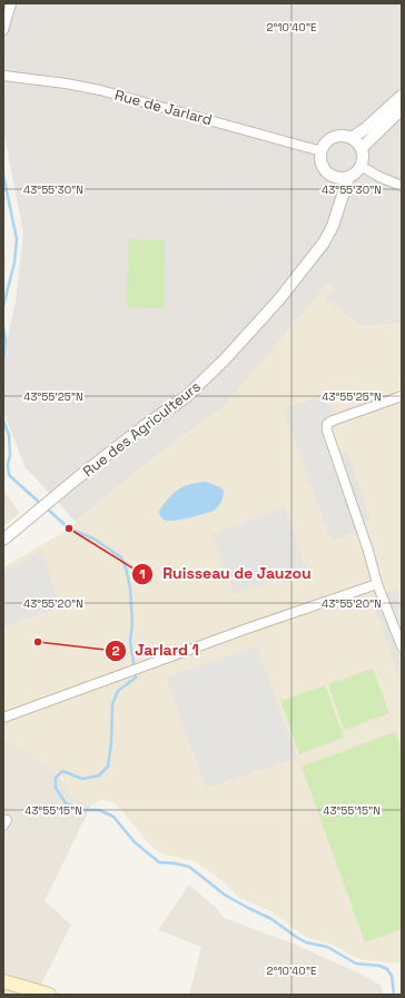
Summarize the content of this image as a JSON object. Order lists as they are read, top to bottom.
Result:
{
  "streets": {
    "street": ["Rue de Jarlard", "Rue des Agriculteurs"]
  },
  "crossings": [
    ["Rue de Jarlard", "Rue des Agriculteurs"]
  ],
  "places": ["Ruisseau de Jauzou", "Jarlard 1"],
  "coordinates": [
    "2°10'40\"E",
    "43°55'30\"N",
    "43°55'25\"N",
    "43°55'20\"N",
    "43°55'15\"N"
  ]
}
